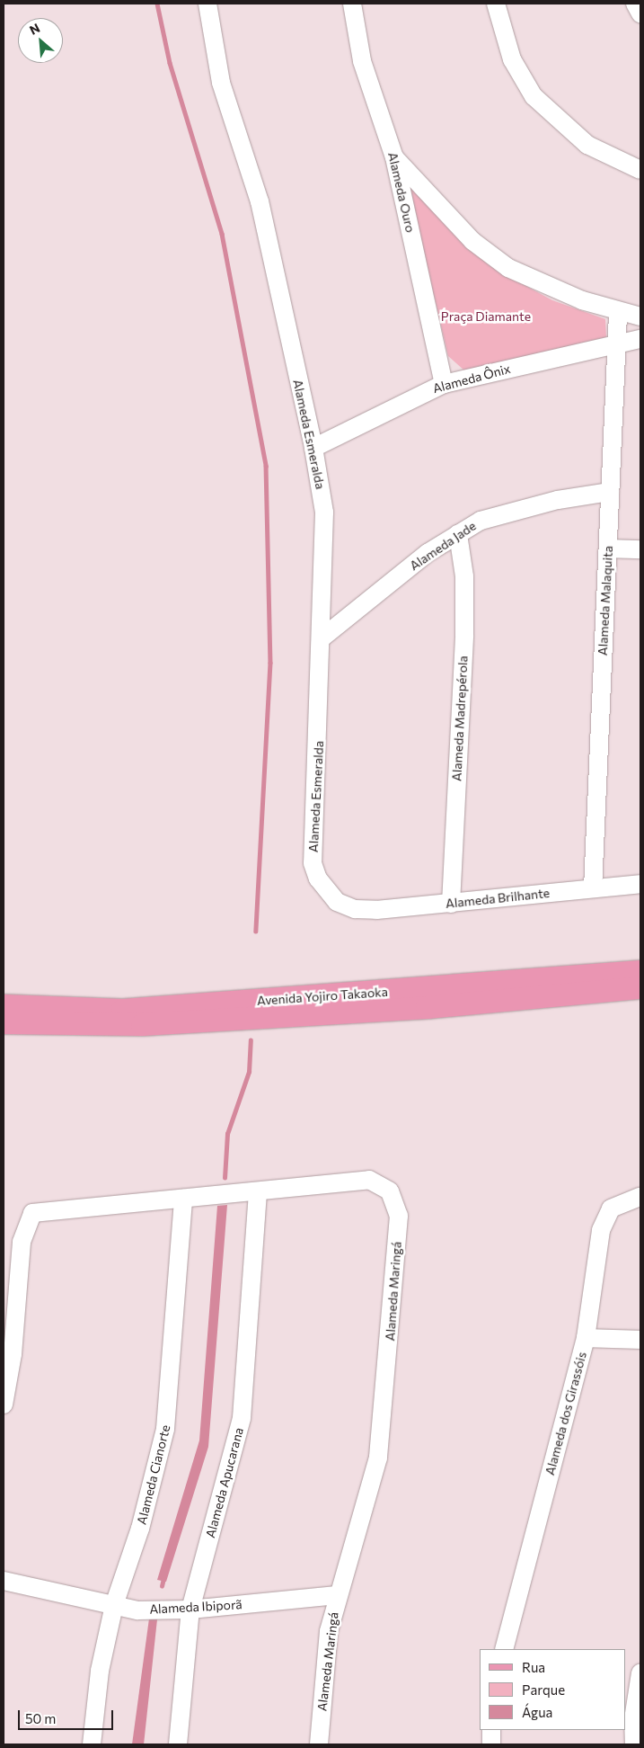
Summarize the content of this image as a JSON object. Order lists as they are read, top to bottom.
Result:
{
  "streets": {
    "main road": ["Avenida Yojiro Takaoka"],
    "street": [
      "Alameda Ouro",
      "Alameda Ônix",
      "Alameda Esmeralda",
      "Alameda Jade",
      "Alameda Malaquita",
      "Alameda Madrepérola",
      "Alameda Brilhante",
      "Alameda Maringá",
      "Alameda dos Girassóis",
      "Alameda Cianorte",
      "Alameda Apucarana",
      "Alameda Ibiporã"
    ]
  },
  "crossings": [
    ["Alameda Ouro", "Alameda Ônix"],
    ["Alameda Ônix", "Alameda Esmeralda"],
    ["Alameda Ônix", "Alameda Malaquita"],
    ["Alameda Esmeralda", "Alameda Jade"],
    ["Alameda Esmeralda", "Alameda Brilhante"],
    ["Alameda Jade", "Alameda Malaquita"],
    ["Alameda Jade", "Alameda Madrepérola"],
    ["Alameda Malaquita", "Alameda Brilhante"],
    ["Alameda Madrepérola", "Alameda Brilhante"],
    ["Alameda Maringá", "Alameda Cianorte"],
    ["Alameda Maringá", "Alameda Apucarana"],
    ["Alameda Maringá", "Alameda Ibiporã"],
    ["Alameda Cianorte", "Alameda Ibiporã"],
    ["Alameda Apucarana", "Alameda Ibiporã"]
  ],
  "parks": ["Praça Diamante"],
  "legend": ["Rua", "Parque", "Água"],
  "scale_bar": "50 m",
  "north": "top left"
}
